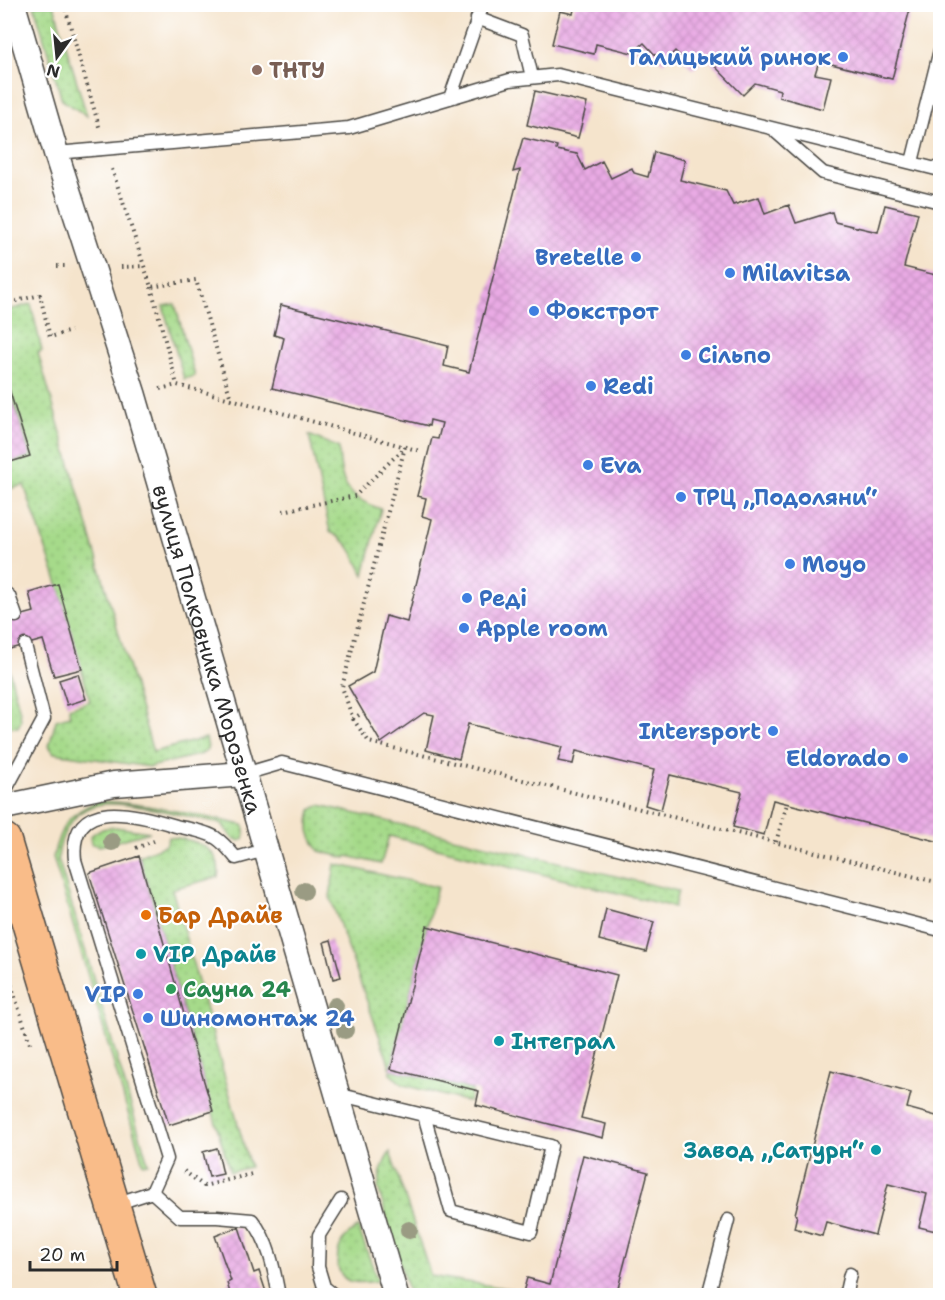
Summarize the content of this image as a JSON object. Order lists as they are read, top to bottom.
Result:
{
  "streets": {
    "street": ["вулиця Полковника Морозенка"]
  },
  "places": [
    "Галицький ринок",
    "ТНТУ",
    "Bretelle",
    "Milavitsa",
    "Фокстрот",
    "Сільпо",
    "Redi",
    "Eva",
    "ТРЦ „Подоляни“",
    "Moyo",
    "Реді",
    "Apple room",
    "Intersport",
    "Eldorado",
    "Бар Драйв",
    "VIP Драйв",
    "Сауна 24",
    "VIP",
    "Шиномонтаж 24",
    "Інтеграл",
    "Завод „Сатурн“"
  ],
  "scale_bar": "20 m",
  "north": "bottom"
}
